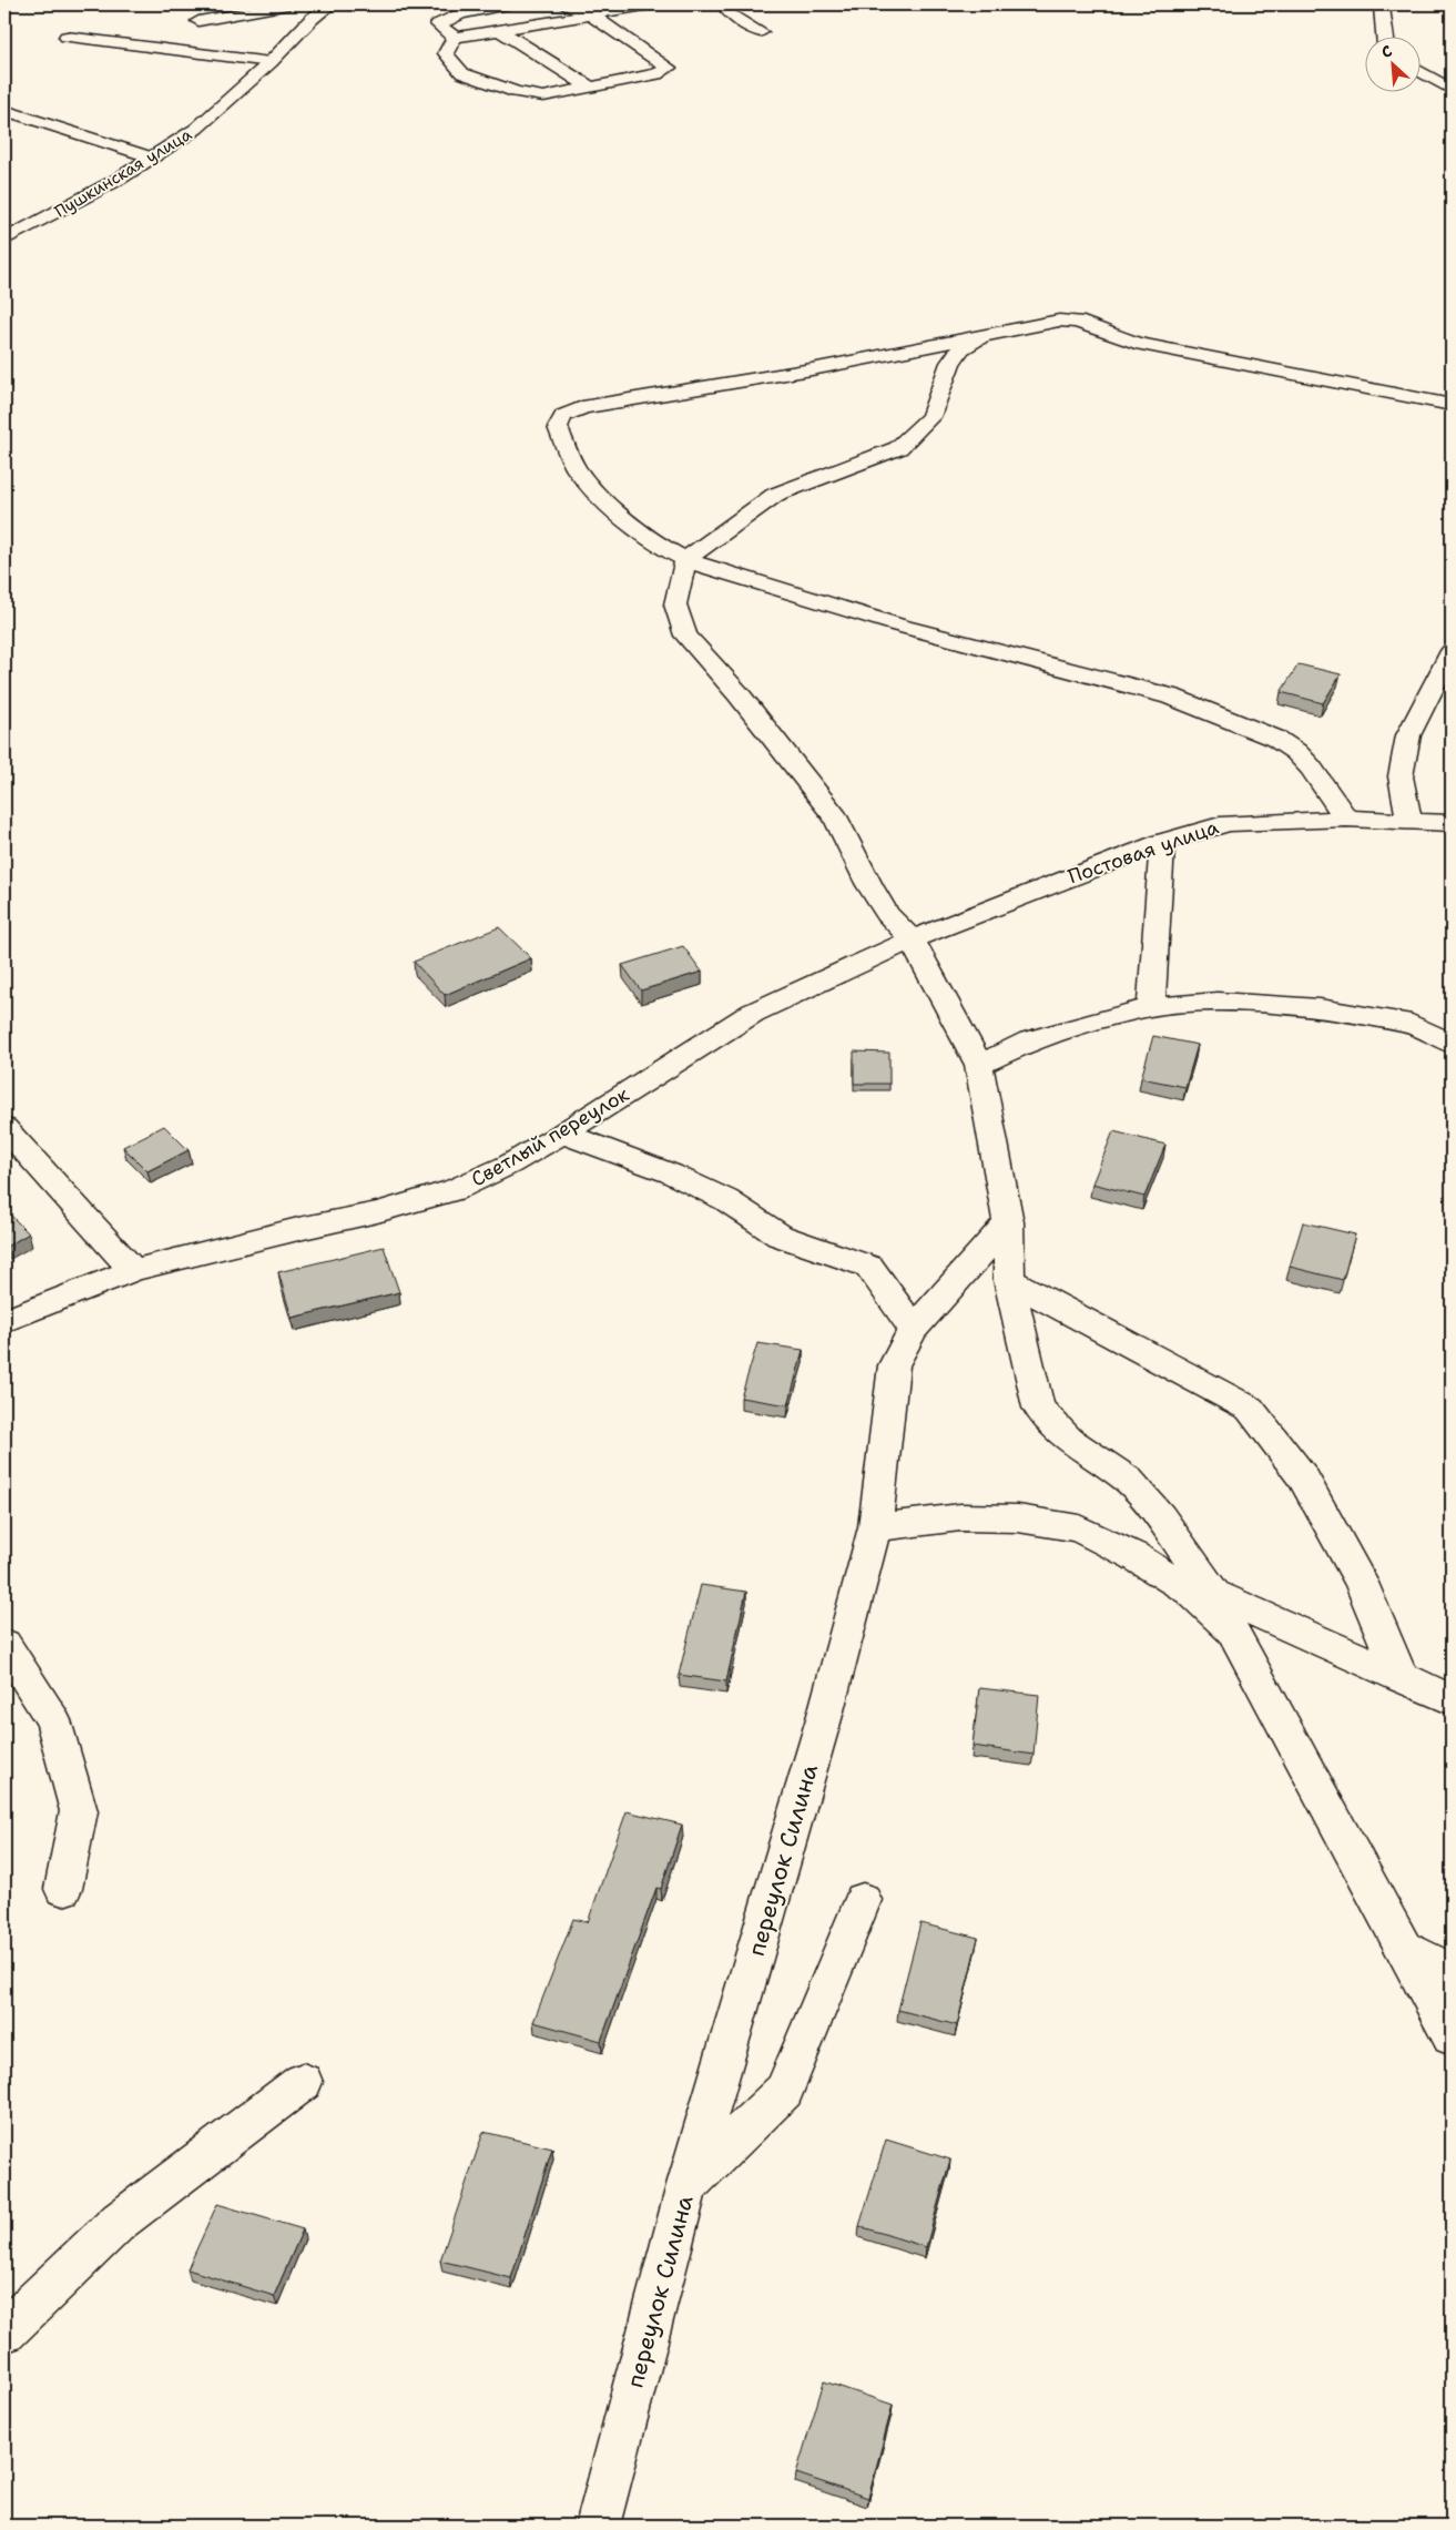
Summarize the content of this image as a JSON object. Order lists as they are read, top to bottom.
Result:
{
  "streets": {
    "street": [
      "Пушкинская улица",
      "Постовая улица",
      "Светлый переулок",
      "переулок Силина"
    ]
  },
  "crossings": [
    ["Постовая улица", "Светлый переулок"]
  ],
  "north": "top left"
}
